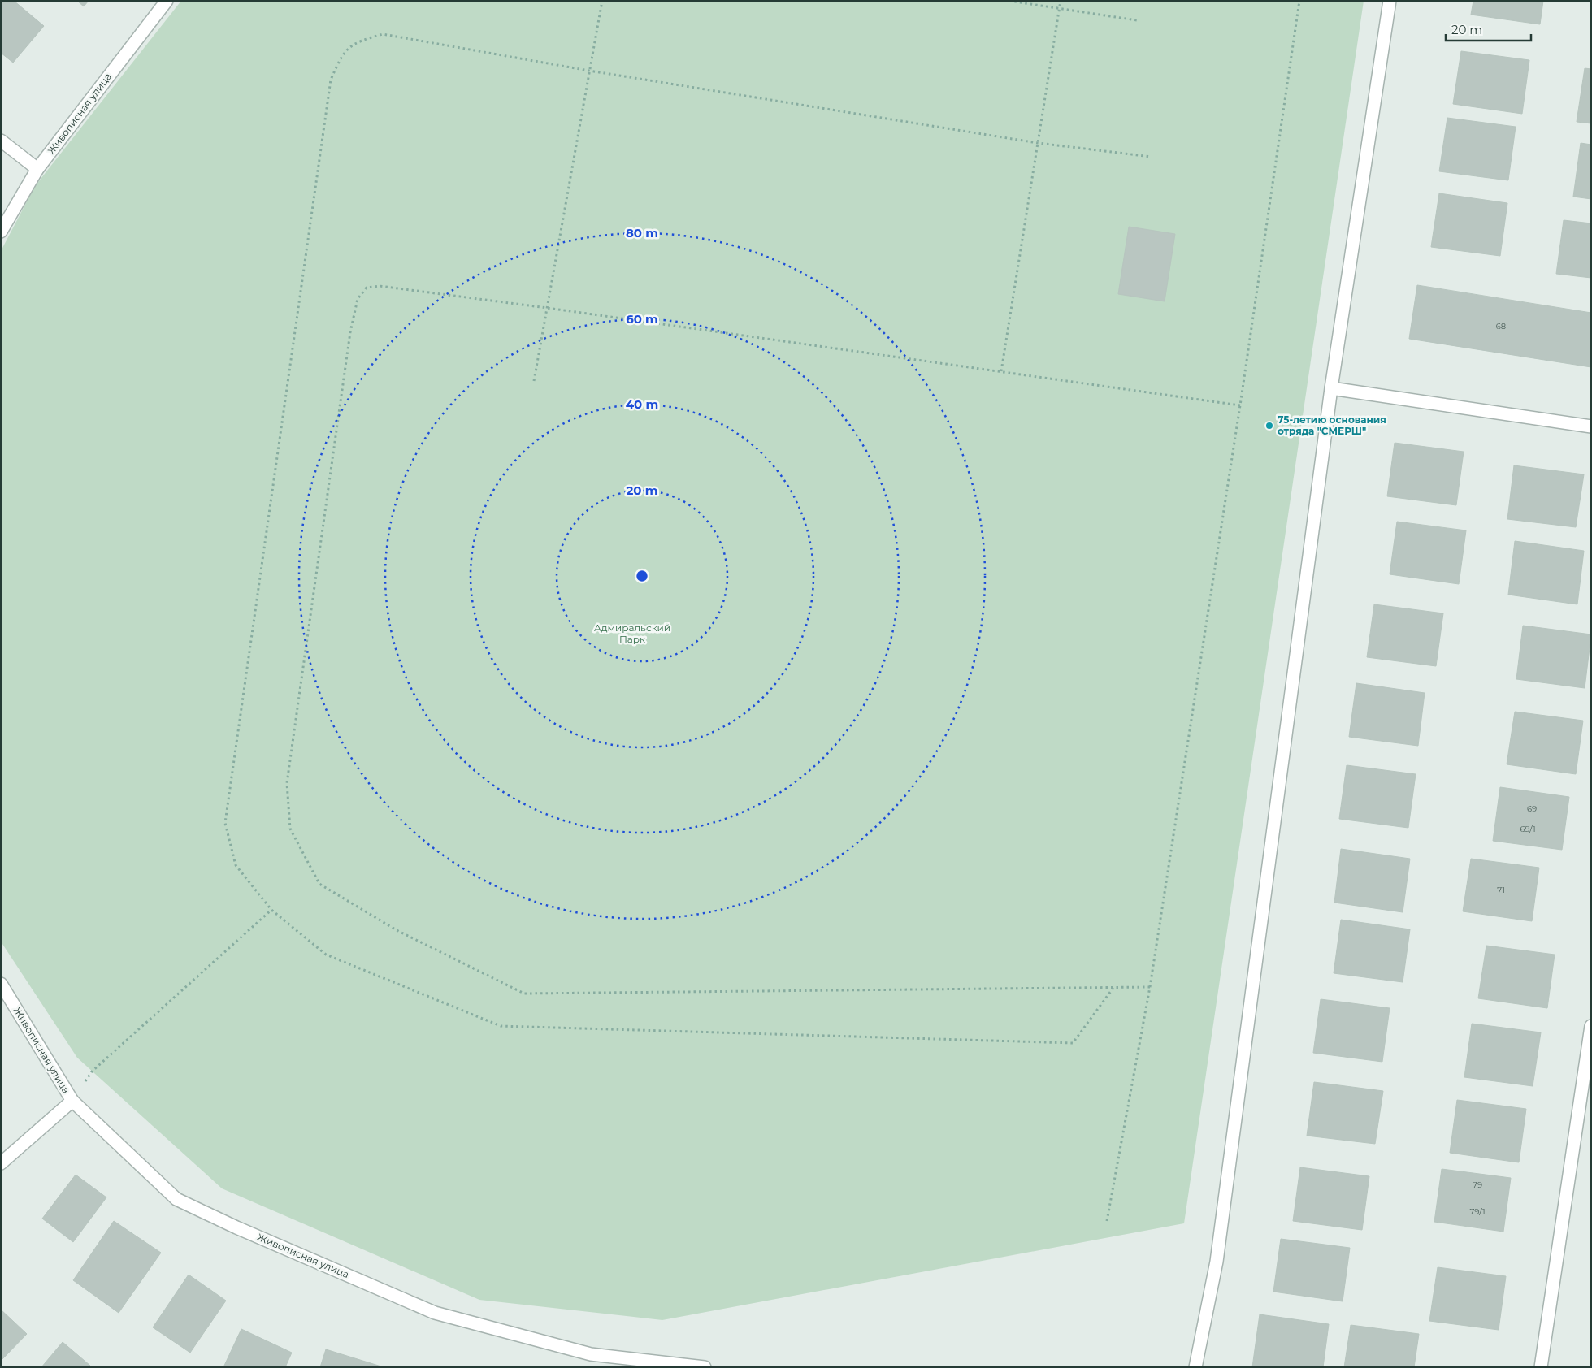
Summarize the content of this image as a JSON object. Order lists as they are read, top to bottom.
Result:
{
  "streets": {
    "street": ["Живописная улица"]
  },
  "parks": ["Адмиральский Парк"],
  "places": ["75-летию основания отряда \"СМЕРШ\""],
  "house_numbers": [
    "68",
    "69",
    "69/1",
    "71",
    "79",
    "79/1"
  ],
  "scale_bar": "20 m",
  "rings": [
    "80 m",
    "60 m",
    "40 m",
    "20 m"
  ]
}
